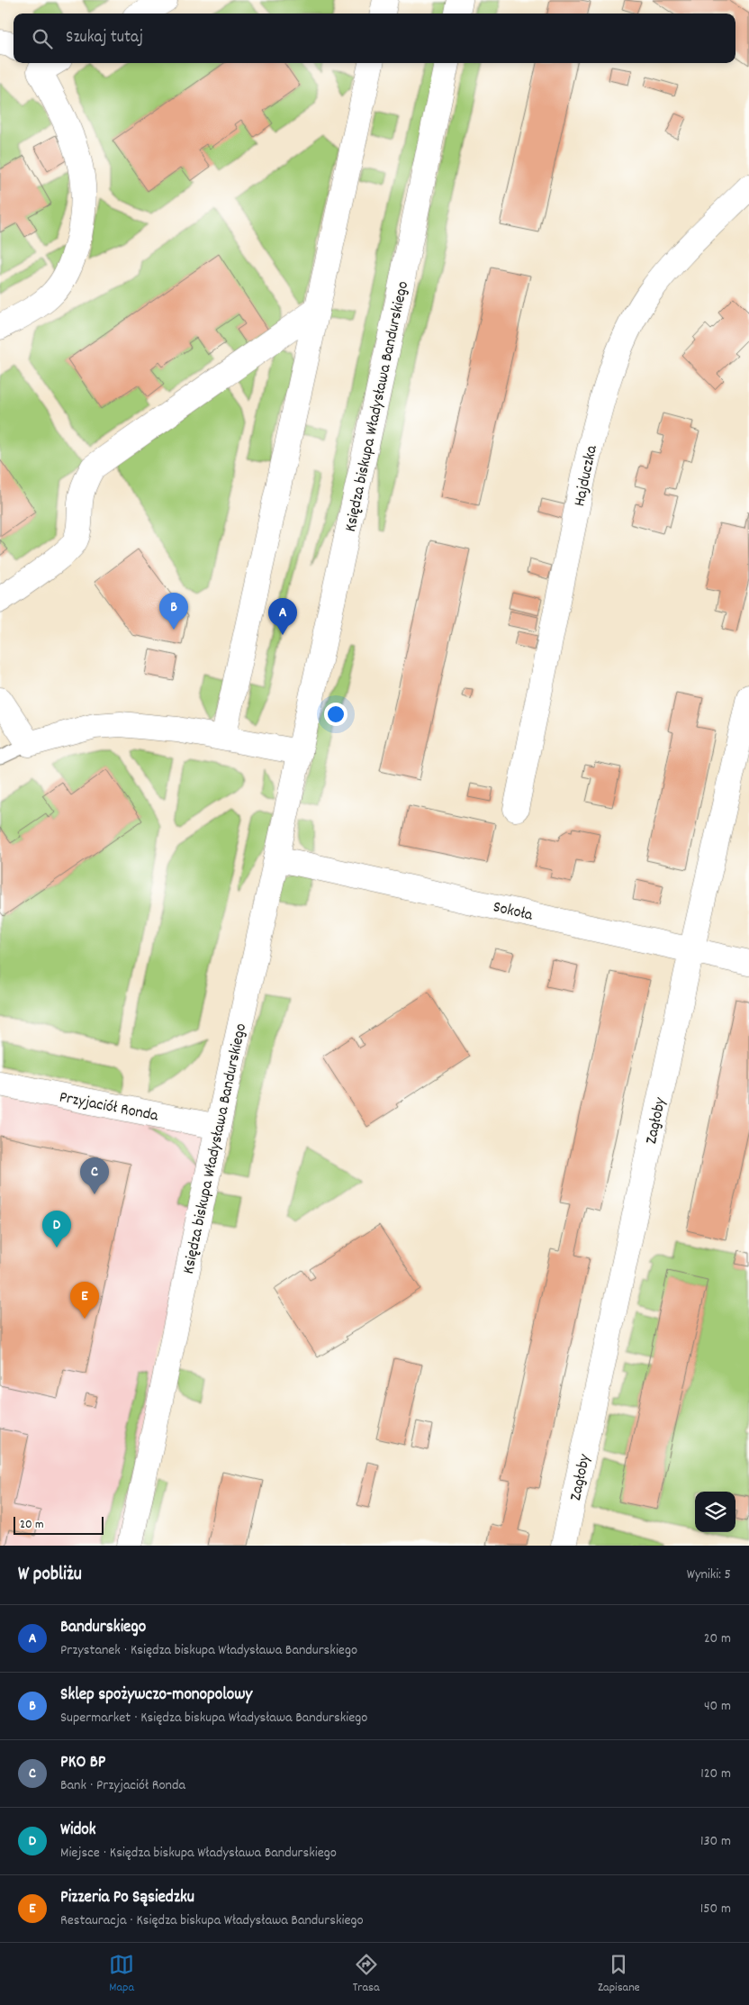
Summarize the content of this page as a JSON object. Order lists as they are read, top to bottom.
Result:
{
  "streets": {
    "street": [
      "Księdza biskupa Władysława Bandurskiego",
      "Hajduczka",
      "Sokoła",
      "Przyjaciół Ronda",
      "Zagłoby"
    ]
  },
  "crossings": [
    ["Księdza biskupa Władysława Bandurskiego", "Sokoła"],
    ["Księdza biskupa Władysława Bandurskiego", "Przyjaciół Ronda"],
    ["Sokoła", "Zagłoby"]
  ],
  "scale_bar": "20 m",
  "page": {
    "search": "Szukaj tutaj",
    "pins": [
      "B",
      "A",
      "C",
      "D",
      "E"
    ],
    "scale": "20 m",
    "heading": ["W pobliżu", "Wyniki: 5"],
    "list": [
      {
        "mark": "A",
        "name": "Bandurskiego",
        "note": "Przystanek · Księdza biskupa Władysława Bandurskiego",
        "value": "20 m"
      },
      {
        "mark": "B",
        "name": "Sklep spożywczo-monopolowy",
        "note": "Supermarket · Księdza biskupa Władysława Bandurskiego",
        "value": "40 m"
      },
      {
        "mark": "C",
        "name": "PKO BP",
        "note": "Bank · Przyjaciół Ronda",
        "value": "120 m"
      },
      {
        "mark": "D",
        "name": "Widok",
        "note": "Miejsce · Księdza biskupa Władysława Bandurskiego",
        "value": "130 m"
      },
      {
        "mark": "E",
        "name": "Pizzeria Po Sąsiedzku",
        "note": "Restauracja · Księdza biskupa Władysława Bandurskiego",
        "value": "150 m"
      }
    ],
    "nav": ["Mapa", "Trasa", "Zapisane"]
  }
}
